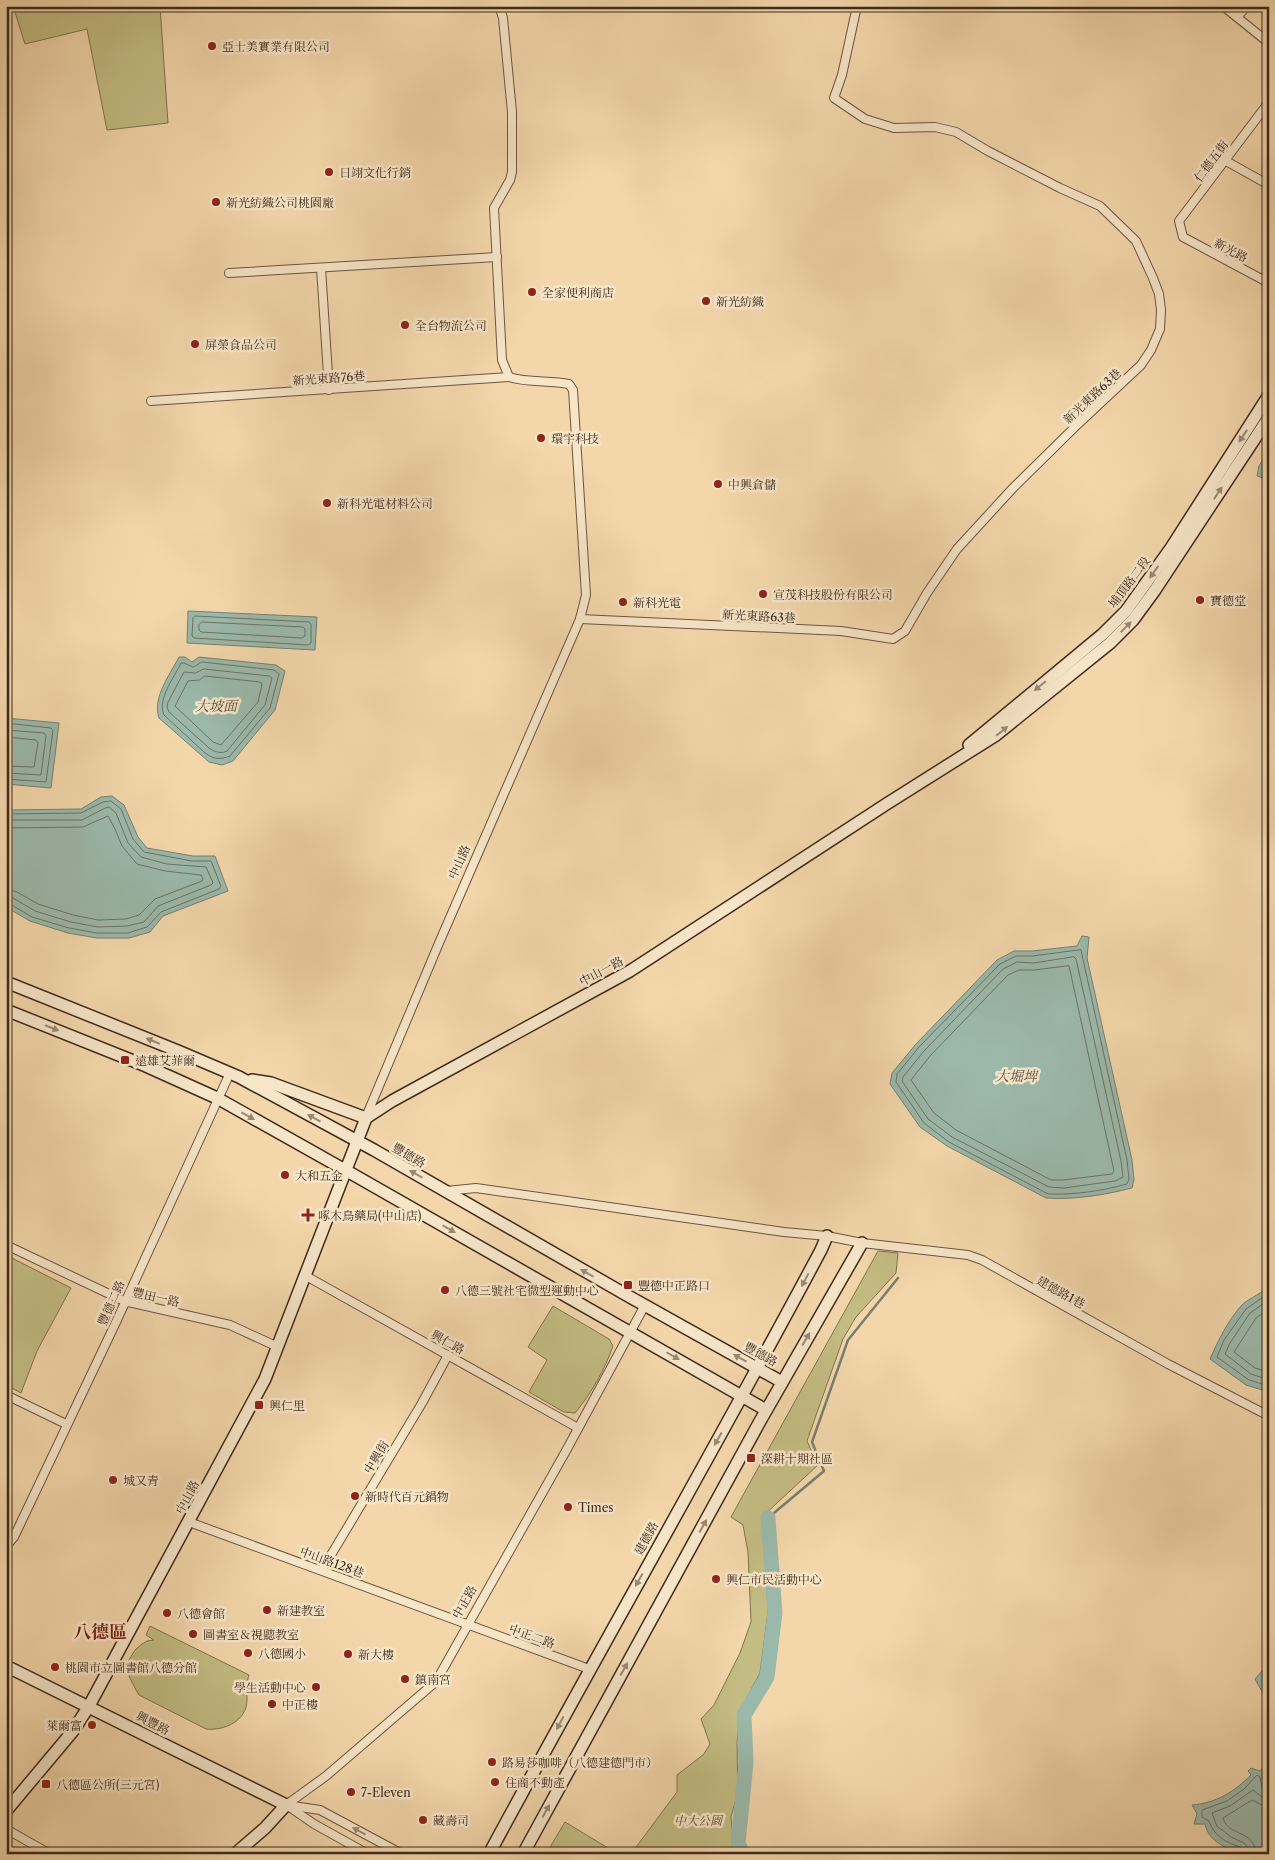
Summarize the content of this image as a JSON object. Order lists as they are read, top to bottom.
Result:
{
  "streets": {
    "main road": [
      "埔頂路二段",
      "中山路",
      "中山一路",
      "豐德路",
      "建德路",
      "中正路",
      "興豐路"
    ],
    "street": [
      "仁德五街",
      "新光路",
      "新光東路76巷",
      "新光東路63巷",
      "建德路1巷",
      "豐田一路",
      "豐德二路",
      "興仁路",
      "中興街",
      "中山路128巷",
      "中正二路"
    ]
  },
  "crossings": [
    ["仁德五街", "新光路"],
    ["新光東路76巷", "新光東路63巷"],
    ["新光東路76巷", "中山路"],
    ["新光東路63巷", "中山路"],
    ["埔頂路二段", "中山一路"],
    ["中山路", "中山一路"],
    ["中山路", "豐田一路"],
    ["中山路", "興仁路"],
    ["中山路", "中山路128巷"],
    ["中山路", "興豐路"],
    ["豐德路", "建德路1巷"],
    ["豐德路", "豐德二路"],
    ["豐德路", "建德路"],
    ["豐德路", "中正路"],
    ["建德路1巷", "建德路"],
    ["豐田一路", "豐德二路"],
    ["興仁路", "中興街"],
    ["興仁路", "中正路"],
    ["中興街", "中山路128巷"],
    ["建德路", "中正二路"],
    ["中山路128巷", "中正路"],
    ["中山路128巷", "中正二路"],
    ["中正路", "中正二路"],
    ["中正路", "興豐路"]
  ],
  "districts": ["八德區"],
  "water": ["大坡面", "大堀埤"],
  "parks": ["中大公園"],
  "places": {
    "other": [
      "亞士美實業有限公司",
      "日翊文化行銷",
      "新光紡織公司桃園廠",
      "全家便利商店",
      "新光紡織",
      "全台物流公司",
      "屏榮食品公司",
      "環宇科技",
      "中興倉儲",
      "新科光電材料公司",
      "宣茂科技股份有限公司",
      "寶德堂",
      "新科光電",
      "大和五金",
      "八德三號社宅微型運動中心",
      "城又青",
      "新時代百元鍋物",
      "Times",
      "興仁市民活動中心",
      "新建教室",
      "八德會館",
      "圖書室＆視聽教室",
      "八德國小",
      "新大樓",
      "桃園市立圖書館八德分館",
      "鎮南宮",
      "學生活動中心",
      "中正樓",
      "萊爾富",
      "路易莎咖啡（八德建德門市）",
      "住商不動產",
      "7-Eleven",
      "藏壽司"
    ],
    "transit": [
      "遠雄艾菲爾",
      "豐德中正路口",
      "興仁里",
      "深耕十期社區",
      "八德區公所(三元宮)"
    ],
    "health": ["啄木鳥藥局(中山店)"]
  }
}
